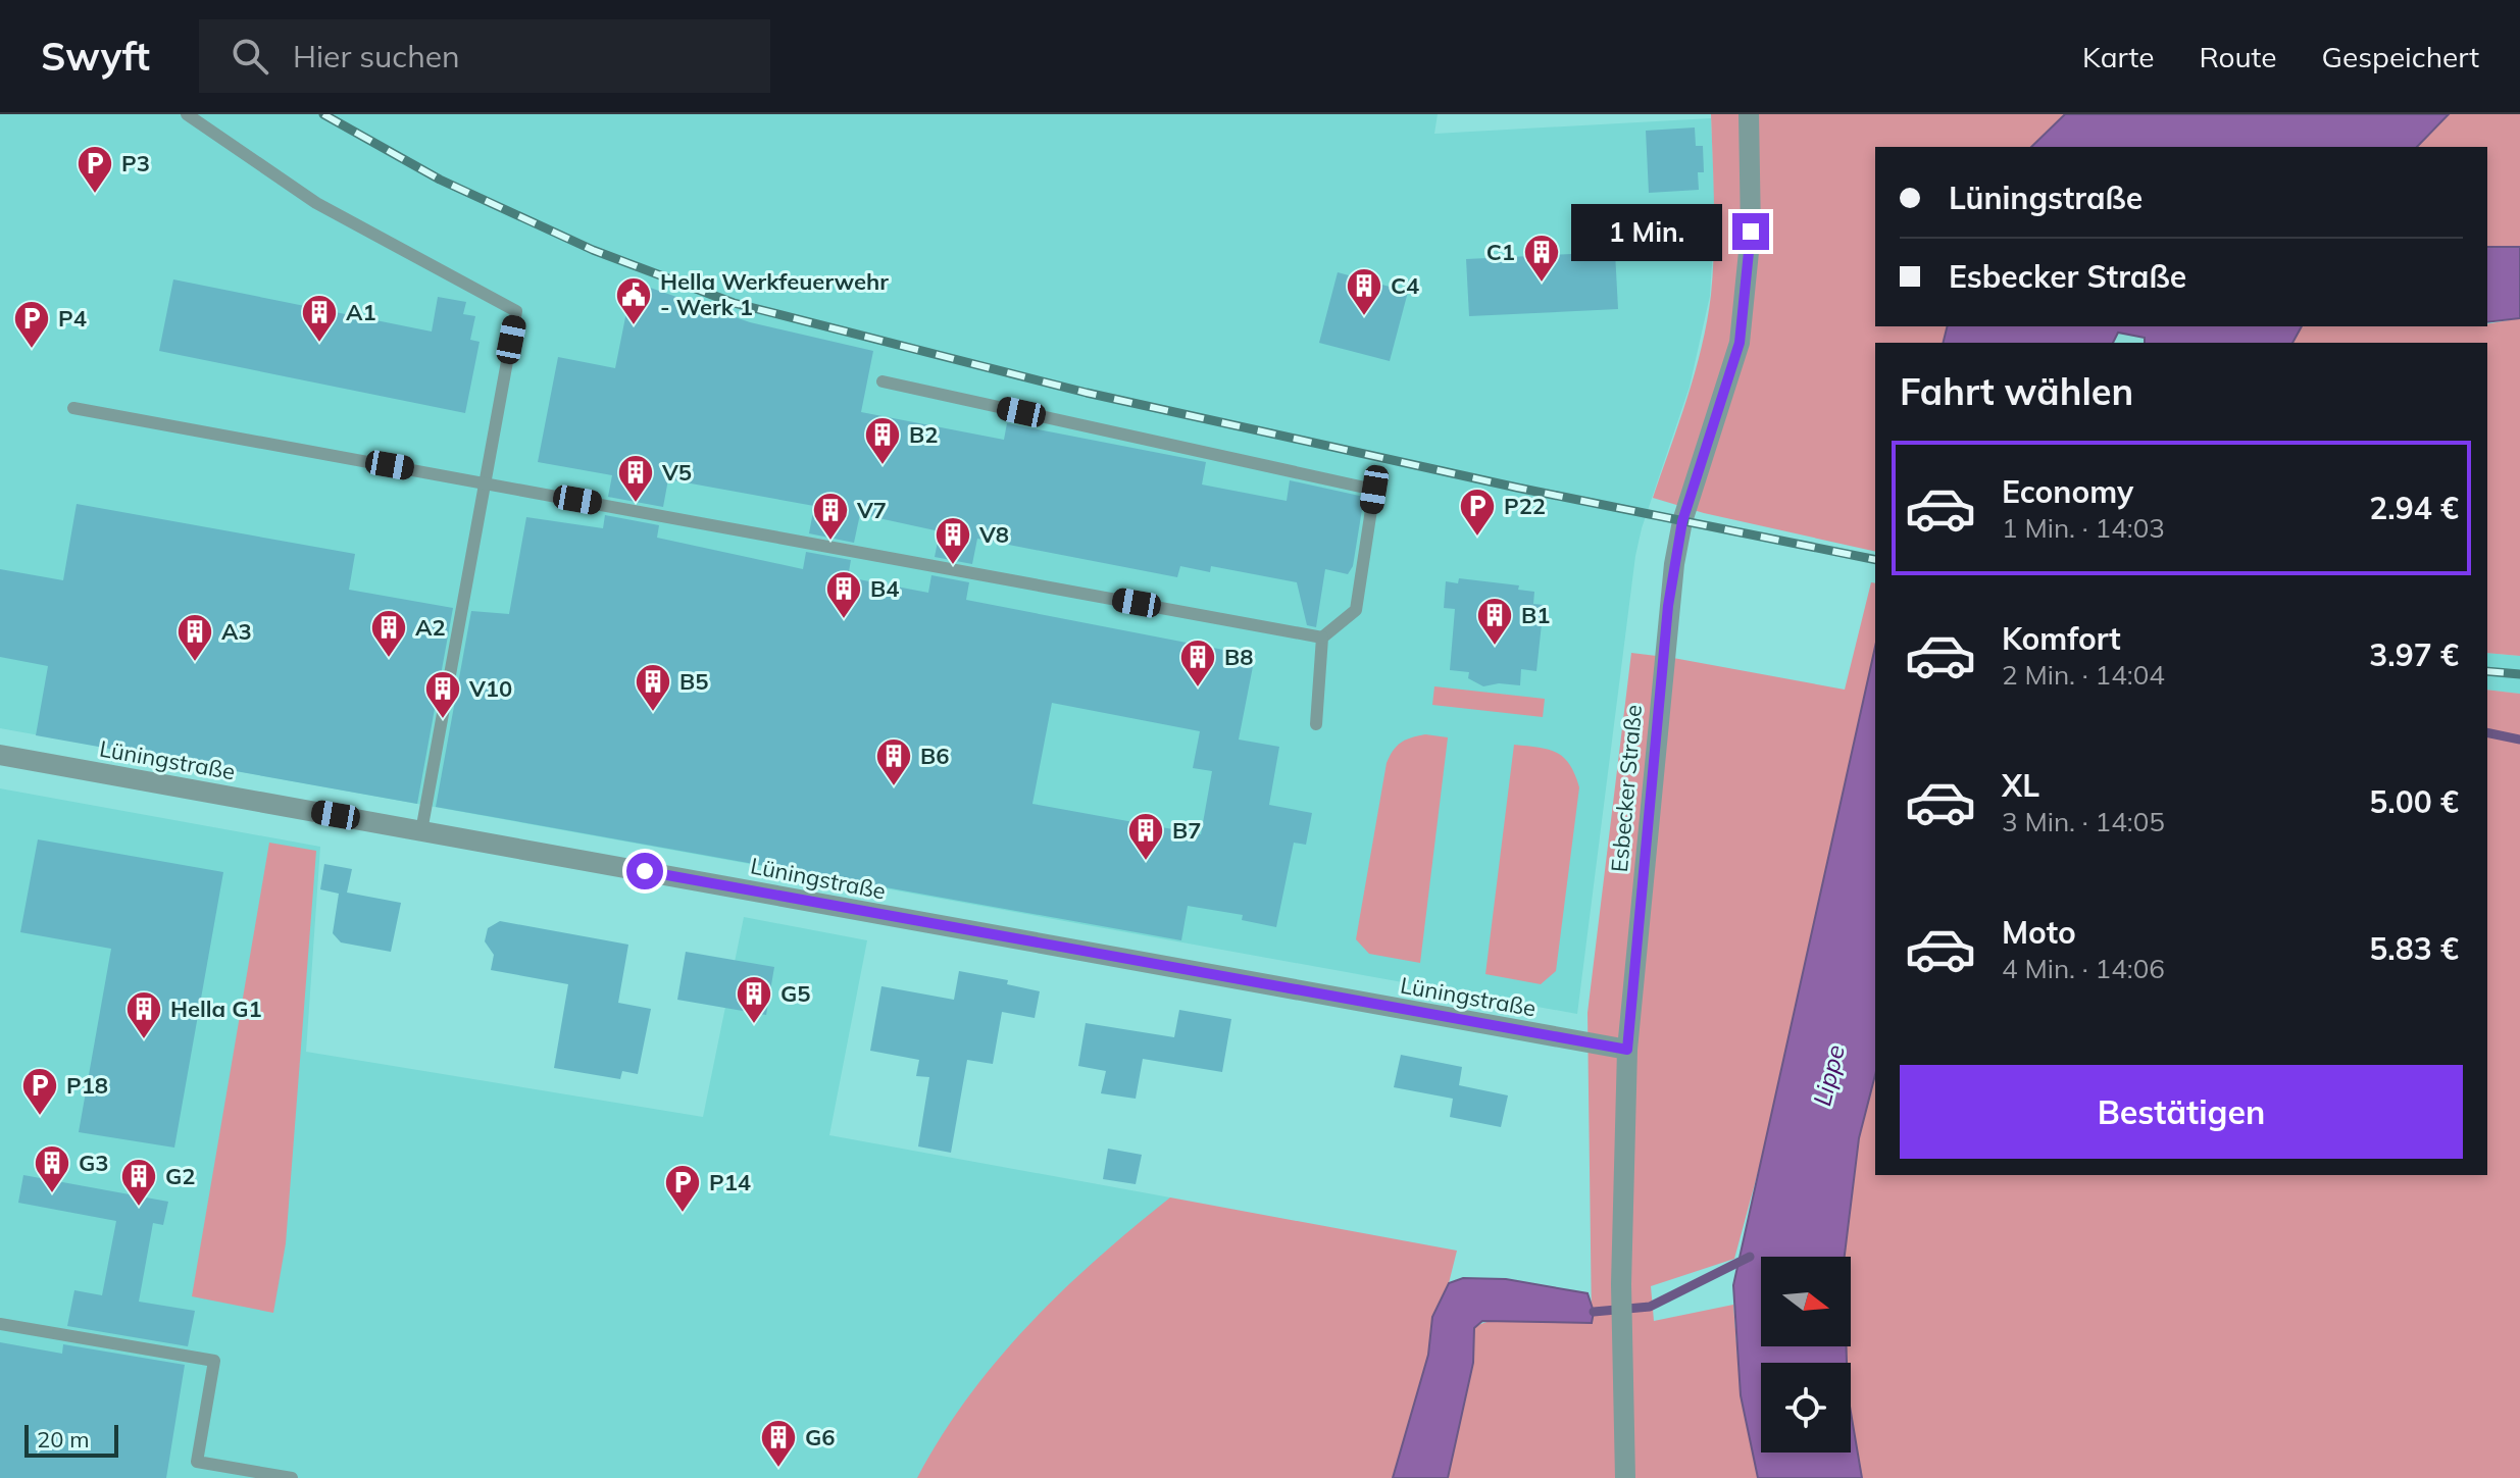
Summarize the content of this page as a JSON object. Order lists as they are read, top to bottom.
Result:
{
  "streets": {
    "street": ["Lüningstraße", "Esbecker Straße"]
  },
  "crossings": [
    ["Lüningstraße", "Esbecker Straße"]
  ],
  "water": ["Lippe"],
  "places": {
    "parking": [
      "P3",
      "P4",
      "P22",
      "P18",
      "P14"
    ],
    "building": [
      "C1",
      "C4",
      "A1",
      "B2",
      "V5",
      "V7",
      "V8",
      "B4",
      "B1",
      "A2",
      "A3",
      "B8",
      "B5",
      "V10",
      "B6",
      "B7",
      "G5",
      "Hella G1",
      "G3",
      "G2",
      "G6"
    ],
    "public building": ["Hella Werkfeuerwehr - Werk 1"]
  },
  "scale_bar": "20 m",
  "north": "right",
  "page": {
    "header": "Swyft",
    "search": "Hier suchen",
    "nav": ["Karte", "Route", "Gespeichert"],
    "banner": ["Lüningstraße", "Esbecker Straße"],
    "bubble": "1 Min.",
    "heading": "Fahrt wählen",
    "list": [
      {
        "name": "Economy",
        "note": "1 Min. · 14:03",
        "value": "2.94 €"
      },
      {
        "name": "Komfort",
        "note": "2 Min. · 14:04",
        "value": "3.97 €"
      },
      {
        "name": "XL",
        "note": "3 Min. · 14:05",
        "value": "5.00 €"
      },
      {
        "name": "Moto",
        "note": "4 Min. · 14:06",
        "value": "5.83 €"
      }
    ],
    "buttons": "Bestätigen",
    "scale": "20 m"
  }
}
